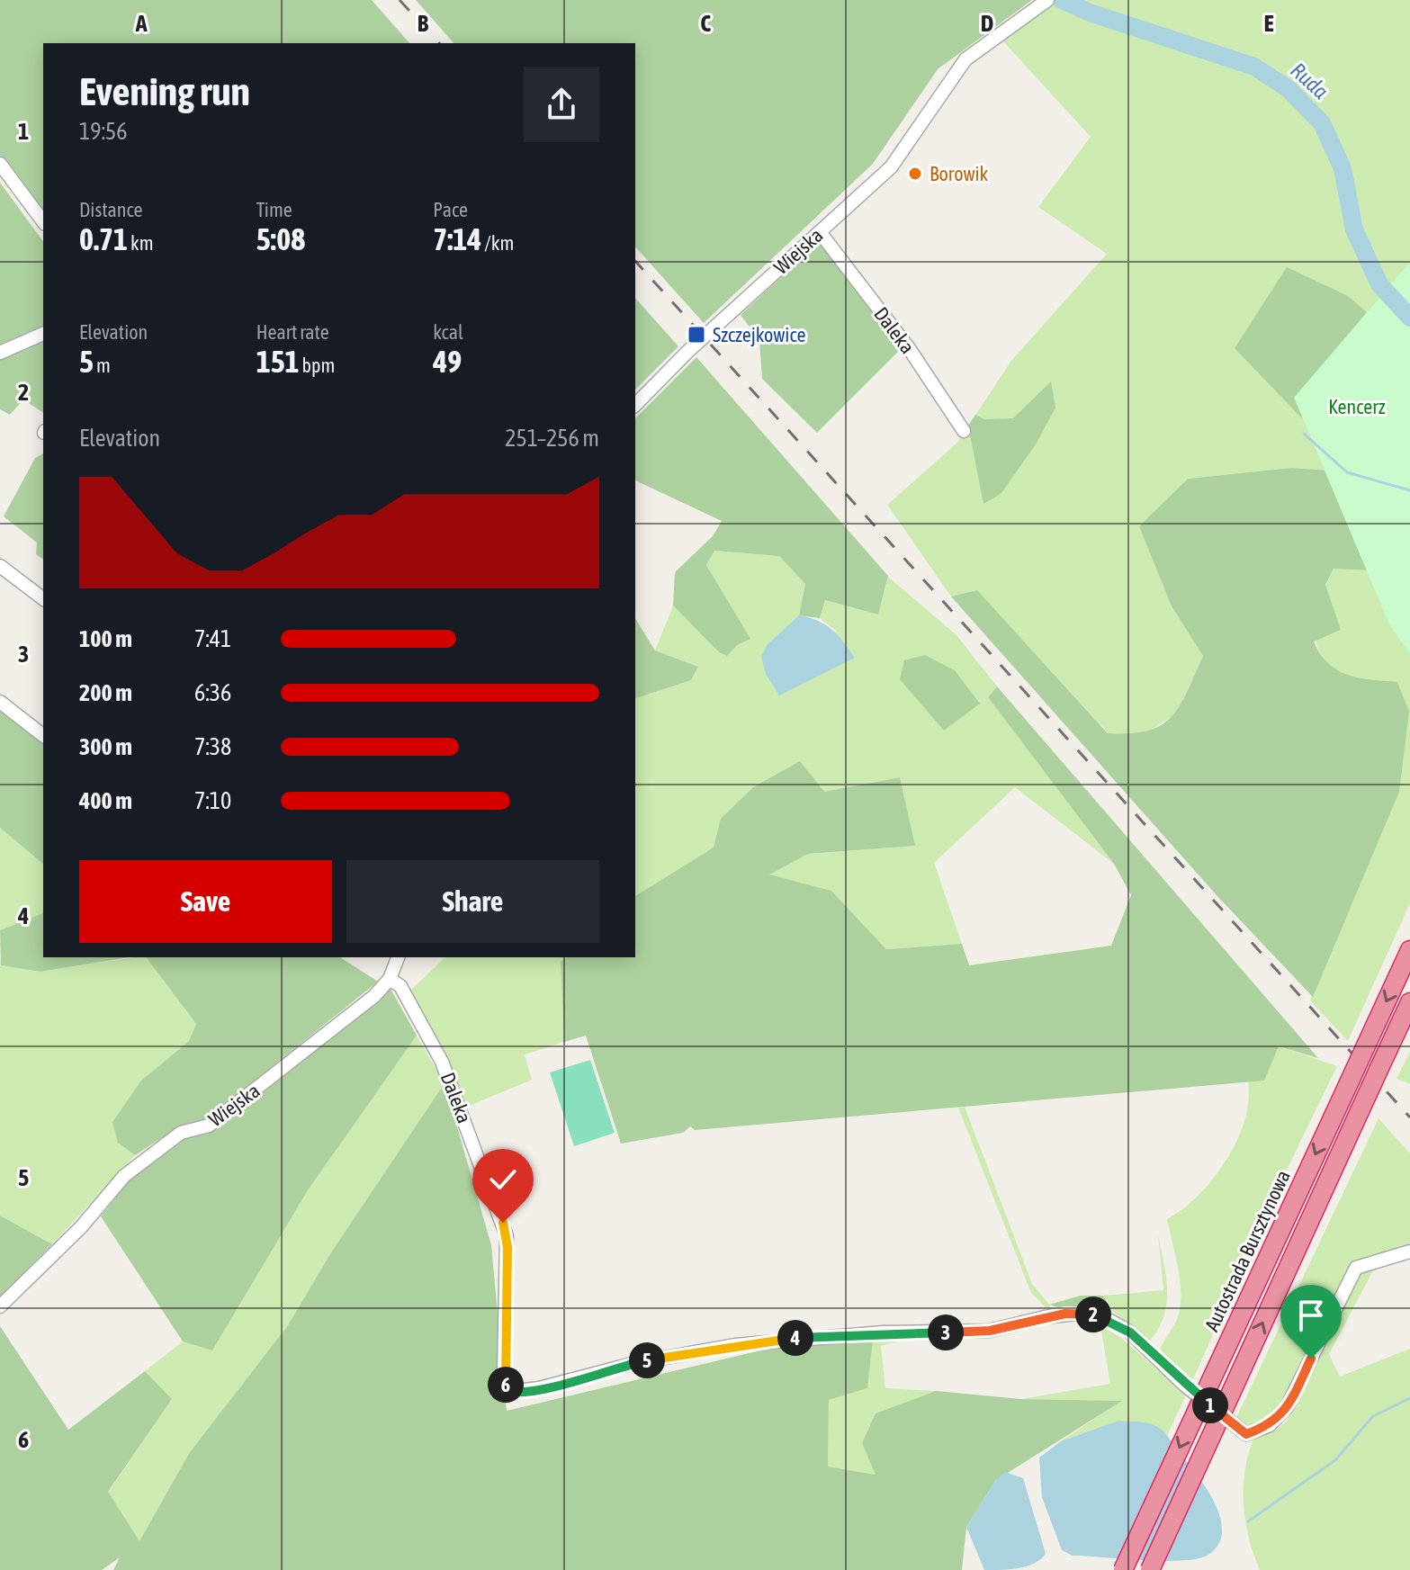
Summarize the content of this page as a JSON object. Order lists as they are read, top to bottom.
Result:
{
  "streets": {
    "highway": ["Autostrada Bursztynowa"],
    "street": ["Wiejska", "Daleka"]
  },
  "crossings": [
    ["Wiejska", "Daleka"]
  ],
  "water": ["Ruda"],
  "parks": ["Kencerz"],
  "places": {
    "other": ["Borowik"],
    "transit": ["Szczejkowice"]
  },
  "page": {
    "heading": ["Evening run", "19:56"],
    "stats": [
      ["Distance", "0.71 km"],
      ["Time", "5:08"],
      ["Pace", "7:14 /km"],
      ["Elevation", "5 m"],
      ["Heart rate", "151 bpm"],
      ["kcal", "49"]
    ],
    "chart": ["Elevation", "251–256 m"],
    "list": [
      {
        "name": "100 m",
        "note": "7:41"
      },
      {
        "name": "200 m",
        "note": "6:36"
      },
      {
        "name": "300 m",
        "note": "7:38"
      },
      {
        "name": "400 m",
        "note": "7:10"
      }
    ],
    "buttons": ["Save", "Share"],
    "pins": [
      "2",
      "3",
      "4",
      "5",
      "6",
      "1"
    ]
  },
  "grid": {
    "columns": [
      "A",
      "B",
      "C",
      "D",
      "E"
    ],
    "rows": [
      "1",
      "2",
      "3",
      "4",
      "5",
      "6"
    ]
  }
}
